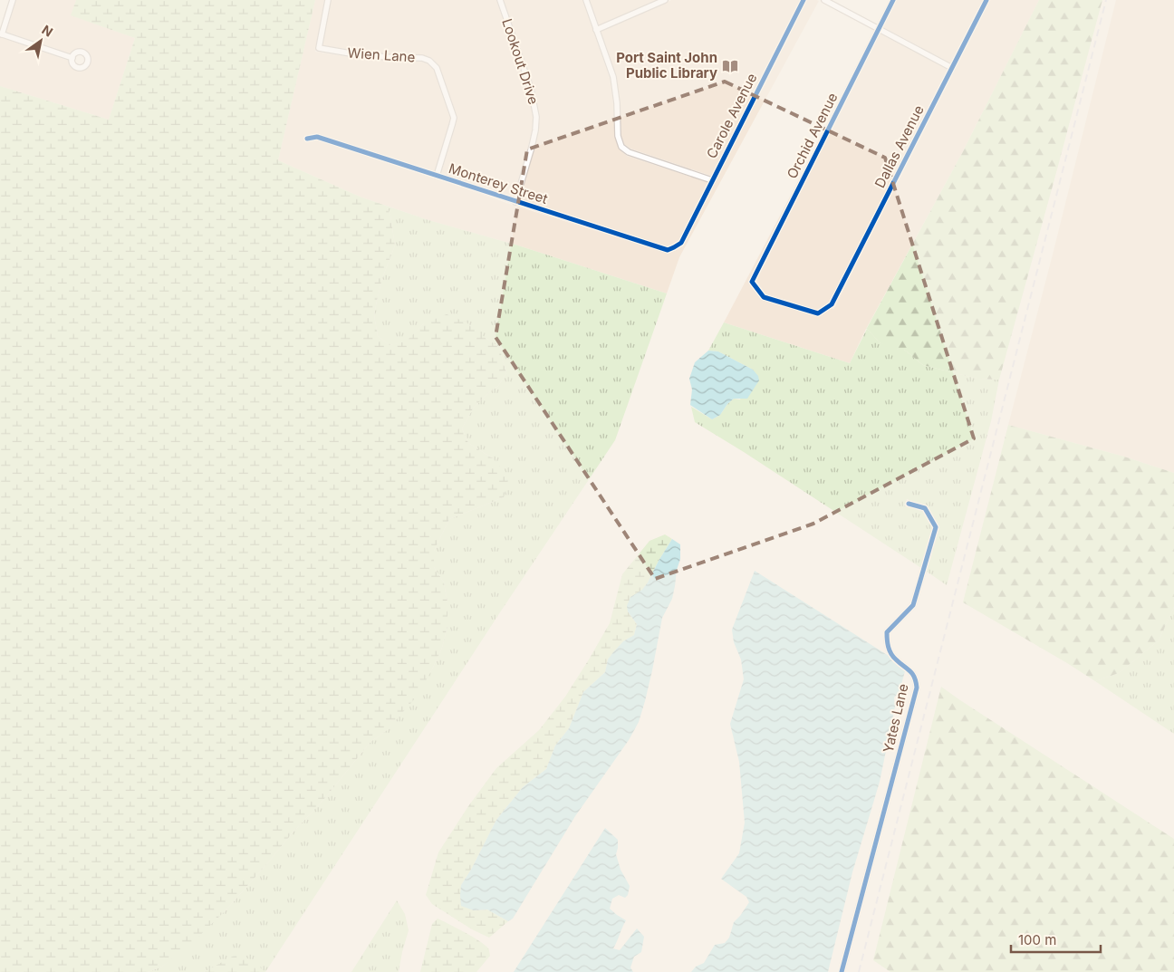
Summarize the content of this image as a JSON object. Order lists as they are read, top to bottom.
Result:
{
  "streets": {
    "street": [
      "Wien Lane",
      "Lookout Drive",
      "Carole Avenue",
      "Orchid Avenue",
      "Dallas Avenue",
      "Monterey Street",
      "Yates Lane"
    ]
  },
  "crossings": [
    ["Wien Lane", "Monterey Street"],
    ["Lookout Drive", "Monterey Street"],
    ["Carole Avenue", "Monterey Street"],
    ["Orchid Avenue", "Dallas Avenue"]
  ],
  "places": {
    "library": ["Port Saint John Public Library"]
  },
  "scale_bar": "100 m",
  "north": "top right"
}
